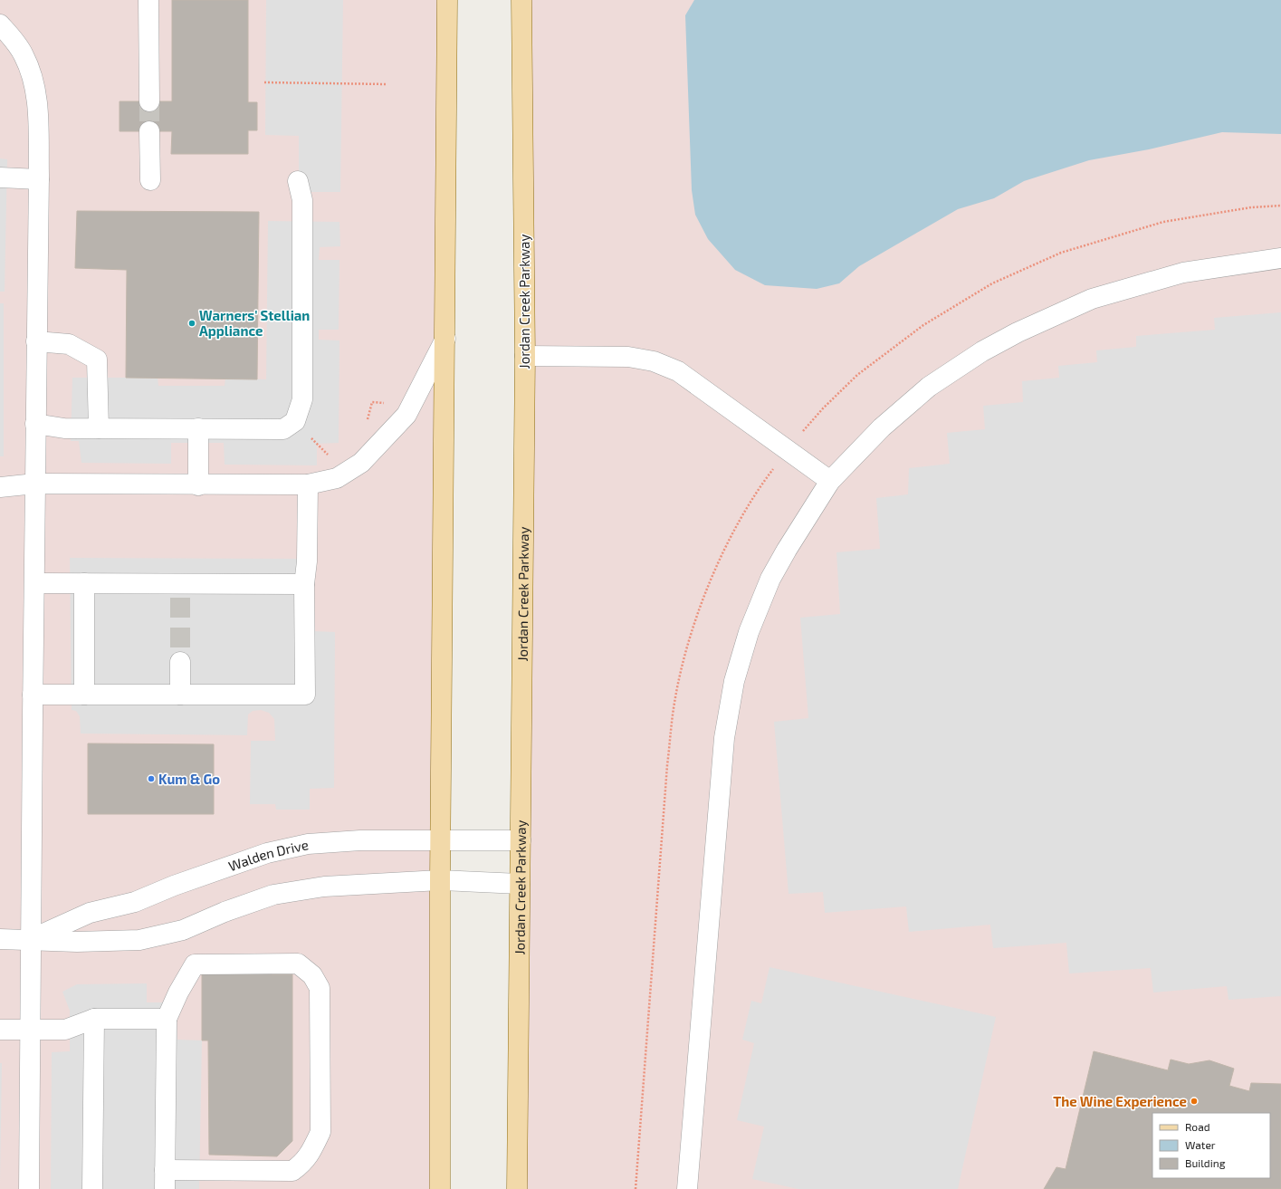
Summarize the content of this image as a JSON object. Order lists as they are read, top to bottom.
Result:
{
  "streets": {
    "main road": ["Jordan Creek Parkway"],
    "lane": ["Walden Drive"]
  },
  "crossings": [
    ["Jordan Creek Parkway", "Walden Drive"]
  ],
  "places": ["Warners' Stellian Appliance", "Kum & Go", "The Wine Experience"],
  "legend": ["Road", "Water", "Building"]
}
